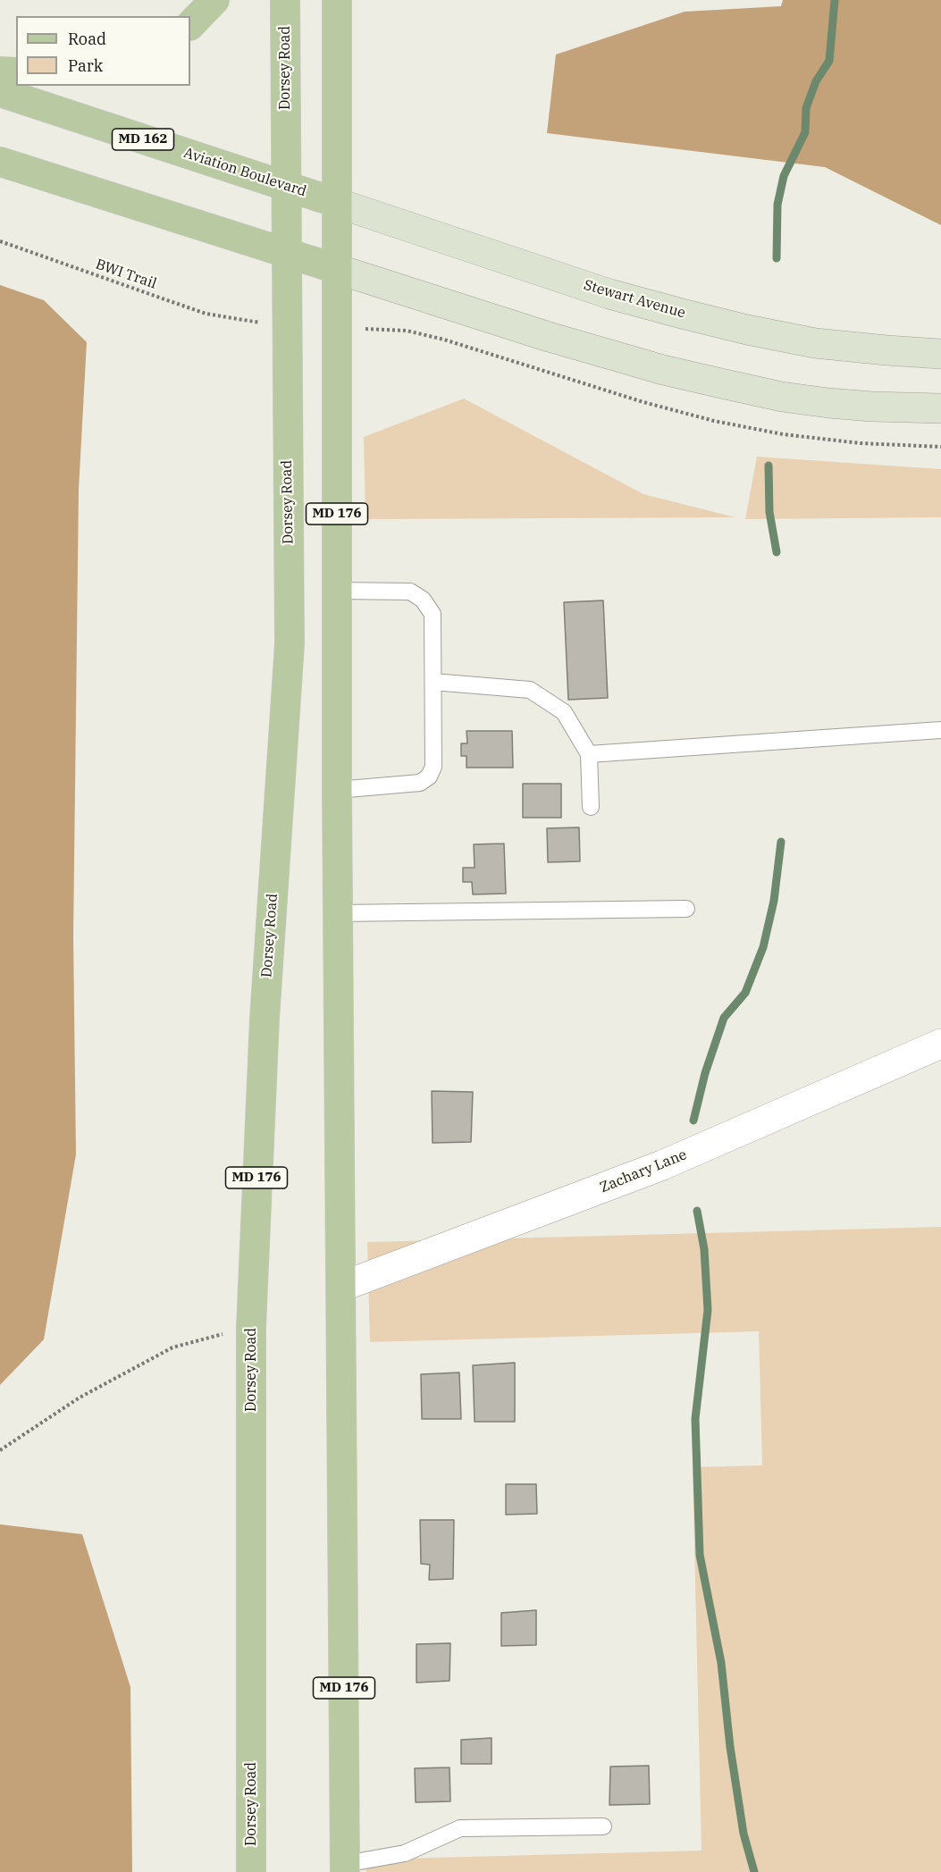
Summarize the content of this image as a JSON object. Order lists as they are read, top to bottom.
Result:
{
  "streets": {
    "main road": [
      "Dorsey Road",
      "MD 162",
      "Aviation Boulevard",
      "MD 176"
    ],
    "street": ["Stewart Avenue", "Zachary Lane"],
    "path": ["BWI Trail"]
  },
  "crossings": [
    ["Dorsey Road", "Aviation Boulevard"],
    ["Aviation Boulevard", "Stewart Avenue"],
    ["Aviation Boulevard", "MD 176"],
    ["Stewart Avenue", "MD 176"],
    ["MD 176", "Zachary Lane"]
  ],
  "legend": ["Road", "Park"]
}
